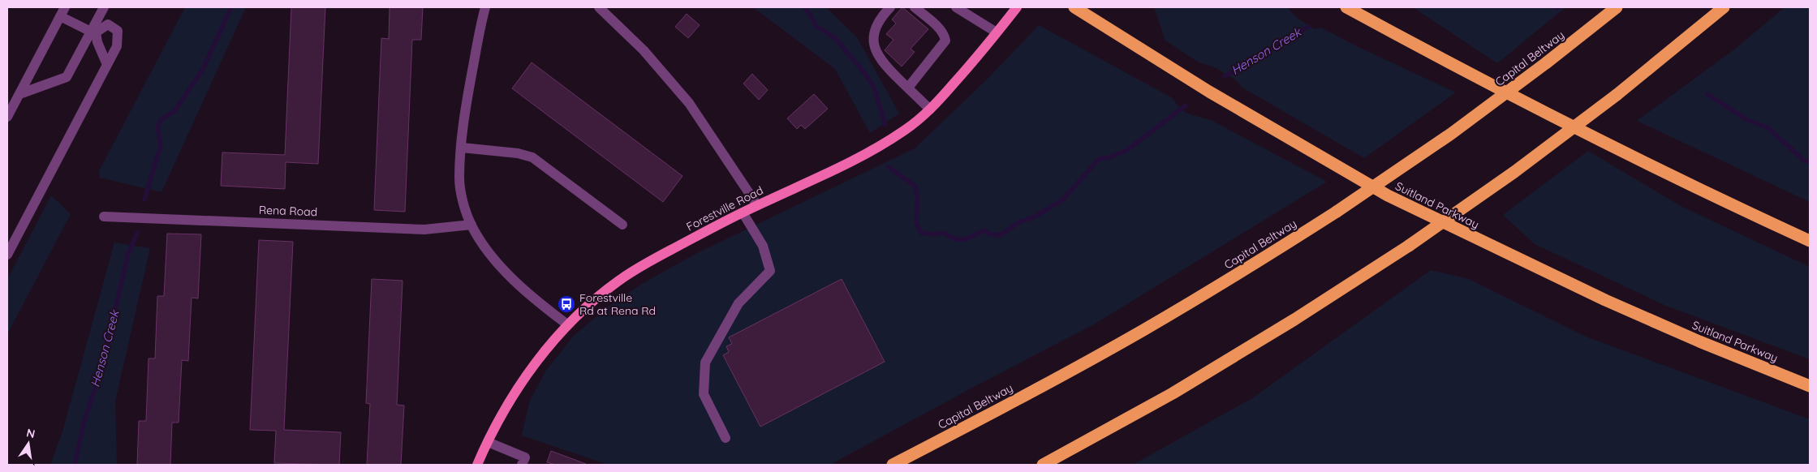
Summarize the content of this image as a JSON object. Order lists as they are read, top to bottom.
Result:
{
  "streets": {
    "highway": ["Capital Beltway", "Suitland Parkway"],
    "main road": ["Forestville Road"],
    "street": ["Rena Road"]
  },
  "water": ["Henson Creek"],
  "places": {
    "bus stop": ["Forestville Rd at Rena Rd"]
  },
  "north": "top"
}
